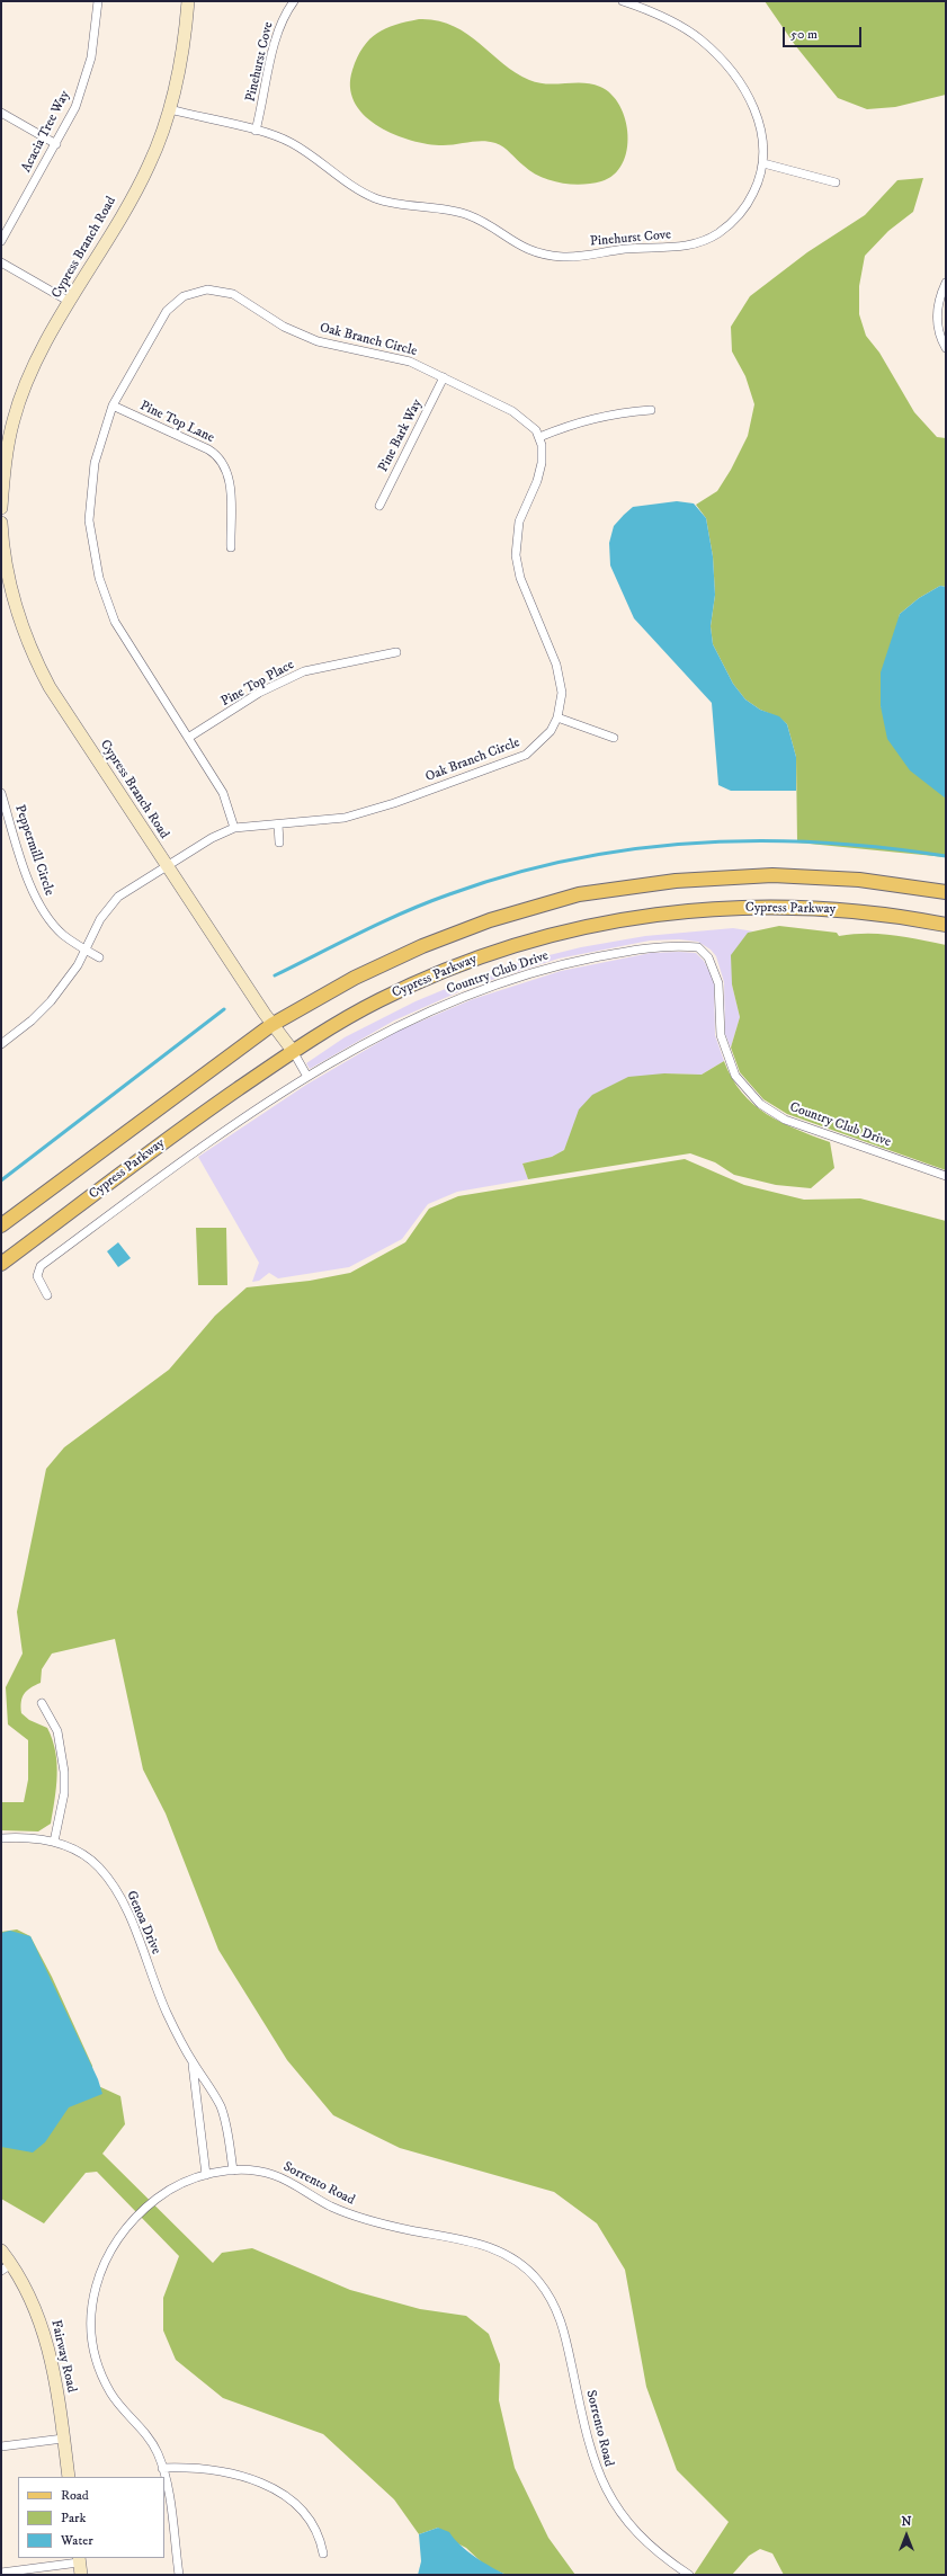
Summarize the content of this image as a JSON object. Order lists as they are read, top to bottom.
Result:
{
  "streets": {
    "main road": ["Cypress Parkway"],
    "street": [
      "Pinehurst Cove",
      "Acacia Tree Way",
      "Cypress Branch Road",
      "Oak Branch Circle",
      "Pine Top Lane",
      "Pine Bark Way",
      "Pine Top Place",
      "Peppermill Circle",
      "Country Club Drive",
      "Genoa Drive",
      "Sorrento Road",
      "Fairway Road"
    ]
  },
  "crossings": [
    ["Pinehurst Cove", "Cypress Branch Road"],
    ["Cypress Branch Road", "Oak Branch Circle"],
    ["Cypress Branch Road", "Cypress Parkway"],
    ["Oak Branch Circle", "Pine Top Lane"],
    ["Oak Branch Circle", "Pine Bark Way"],
    ["Oak Branch Circle", "Pine Top Place"],
    ["Genoa Drive", "Sorrento Road"]
  ],
  "legend": ["Road", "Park", "Water"],
  "scale_bar": "50 m",
  "north": "top"
}
